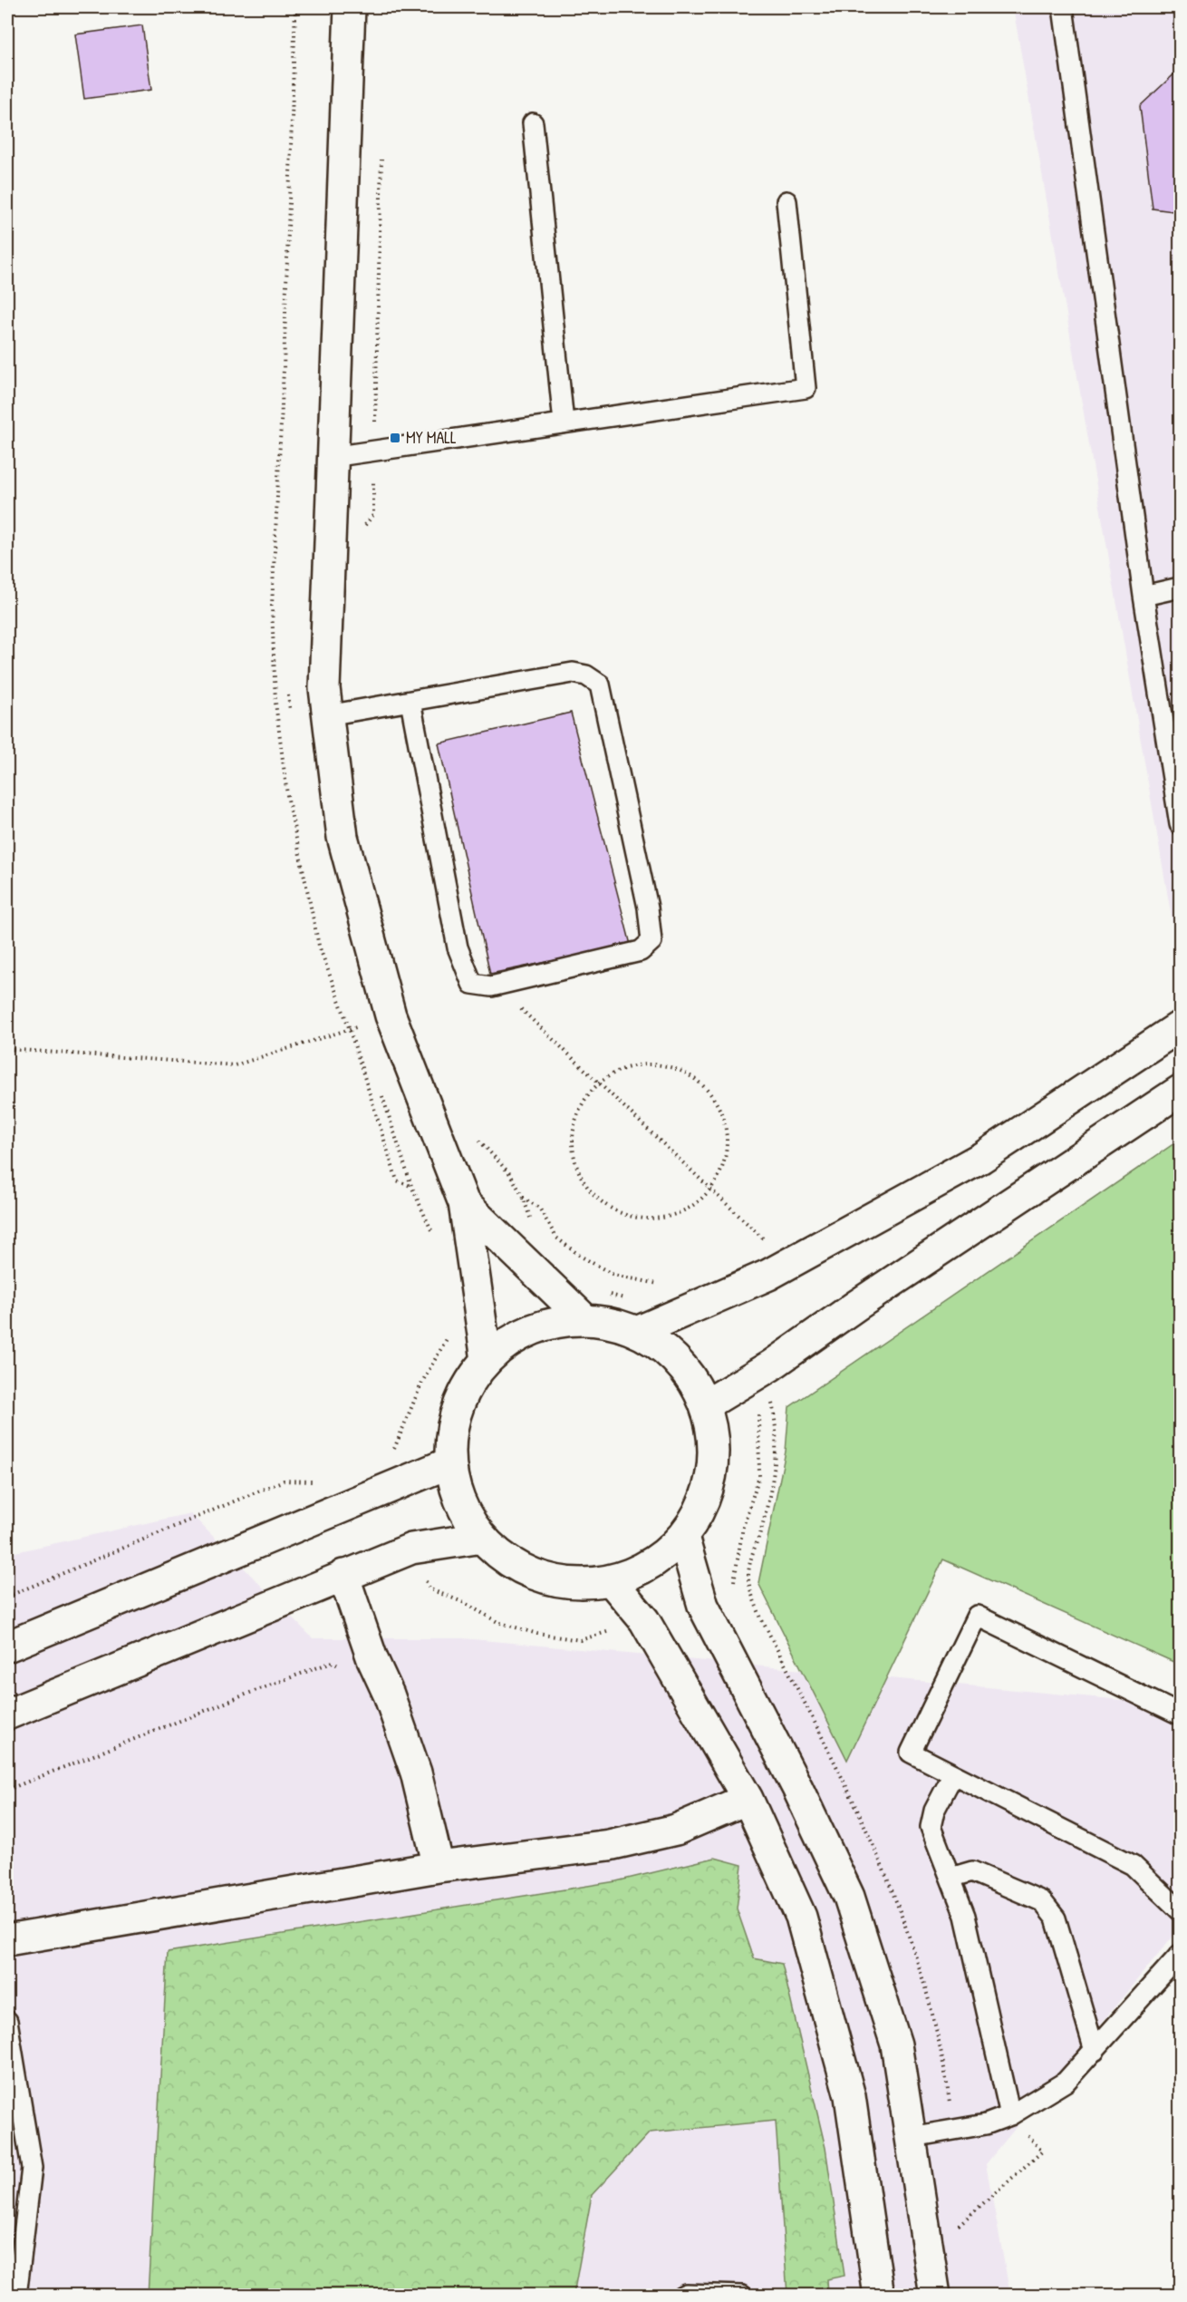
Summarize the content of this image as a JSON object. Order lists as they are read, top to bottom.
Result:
{
  "places": {
    "transit": ["MY MALL"]
  }
}
